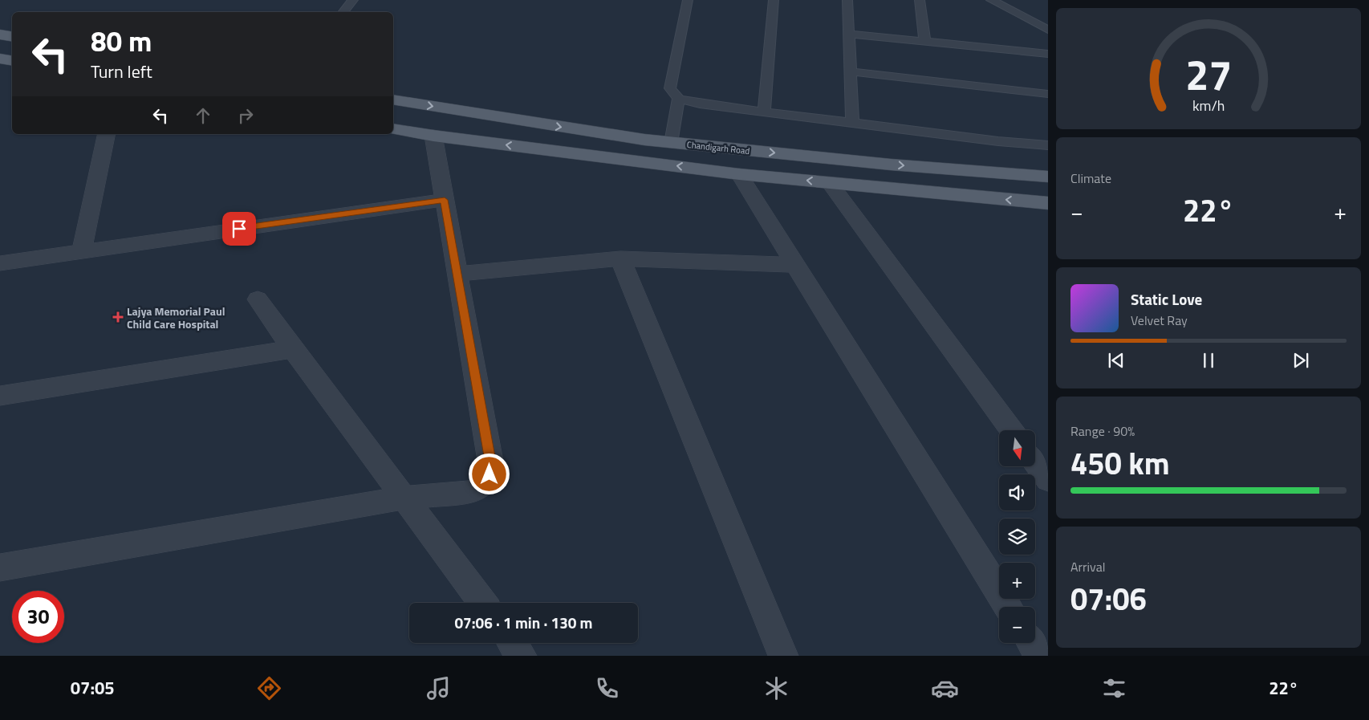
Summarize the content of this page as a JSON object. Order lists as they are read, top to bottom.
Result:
{
  "streets": {
    "main road": ["Chandigarh Road"]
  },
  "places": {
    "health": ["Lajya Memorial Paul Child Care Hospital"]
  },
  "north": "bottom",
  "page": {
    "turn": ["80 m", "Turn left"],
    "tile": [
      "Climate",
      ["Range · 90%", "450 km"],
      ["Arrival", "07:06"]
    ],
    "heat": ["−", "22°", "+"],
    "song": ["Static Love", "Velvet Ray"],
    "map_buttons": ["+", "−"],
    "limit": "30",
    "trip": "07:06 · 1 min · 130 m",
    "tabs": ["07:05", "22°"],
    "gauge": ["27", "km/h"]
  }
}
